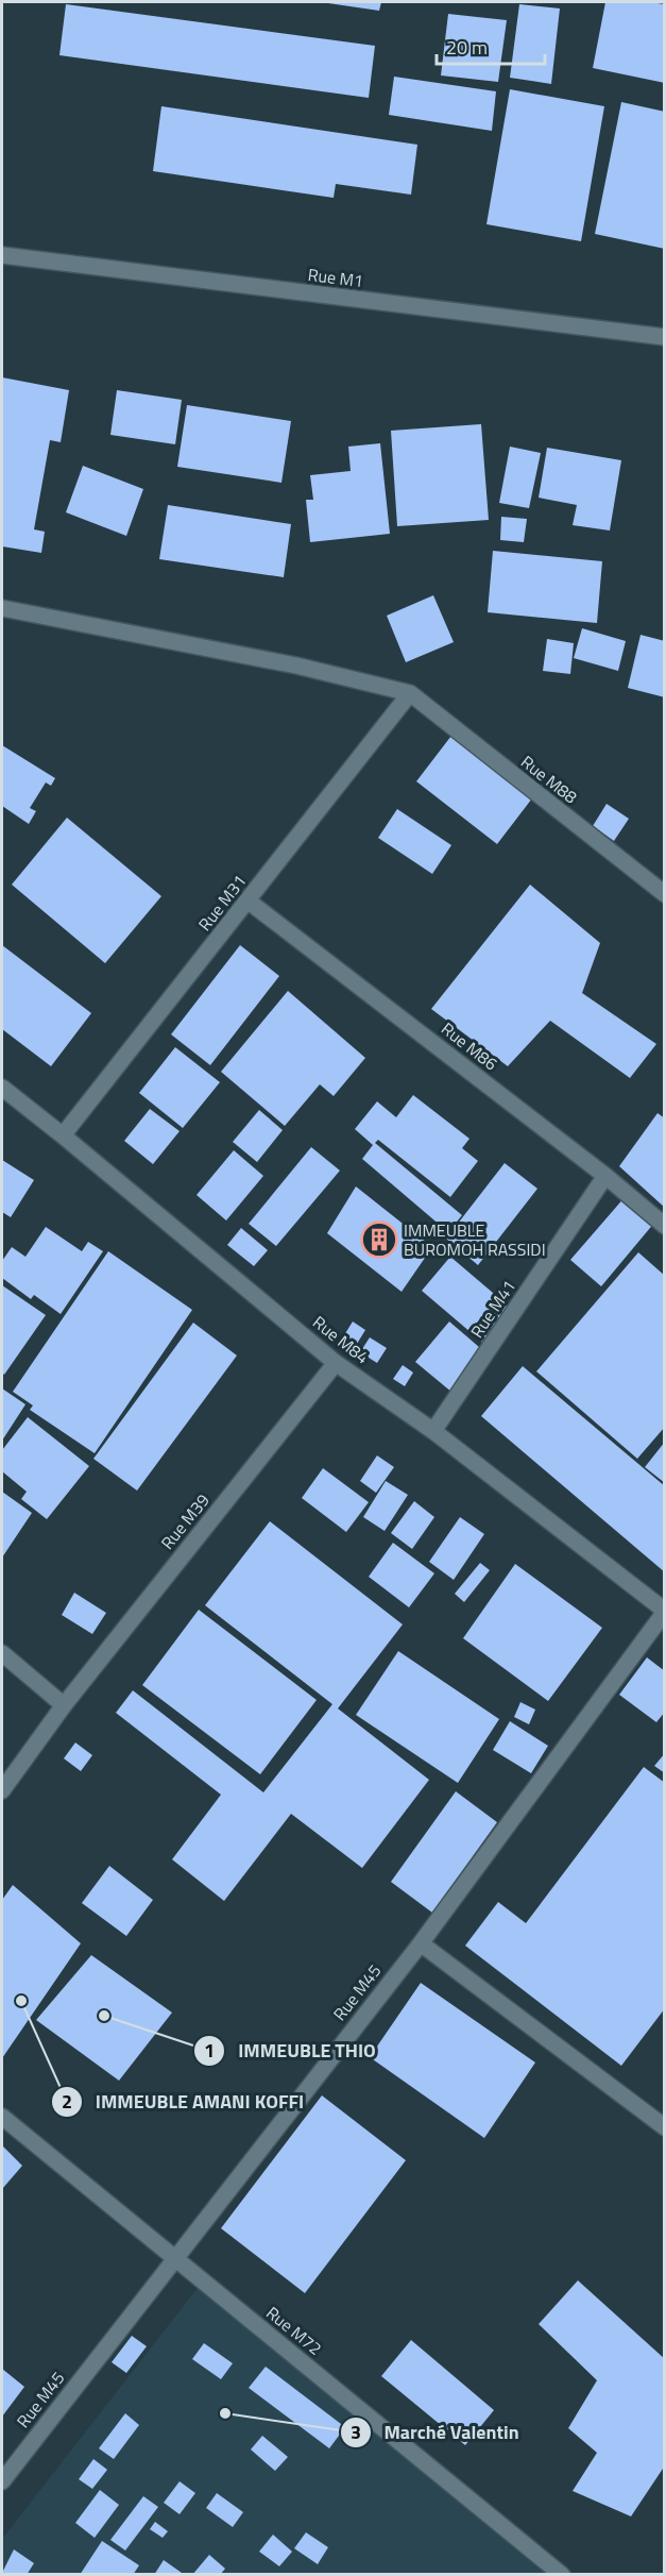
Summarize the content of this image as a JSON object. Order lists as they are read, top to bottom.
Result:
{
  "streets": {
    "street": [
      "Rue M1",
      "Rue M88",
      "Rue M31",
      "Rue M86",
      "Rue M41",
      "Rue M84",
      "Rue M39",
      "Rue M45",
      "Rue M72"
    ]
  },
  "crossings": [
    ["Rue M88", "Rue M31"],
    ["Rue M31", "Rue M86"],
    ["Rue M31", "Rue M84"],
    ["Rue M86", "Rue M41"],
    ["Rue M41", "Rue M84"],
    ["Rue M84", "Rue M39"],
    ["Rue M84", "Rue M45"],
    ["Rue M45", "Rue M72"]
  ],
  "places": {
    "building": ["IMMEUBLE BUROMOH RASSIDI"],
    "other": ["IMMEUBLE AMANI KOFFI", "IMMEUBLE THIO", "Marché Valentin"]
  },
  "scale_bar": "20 m"
}
